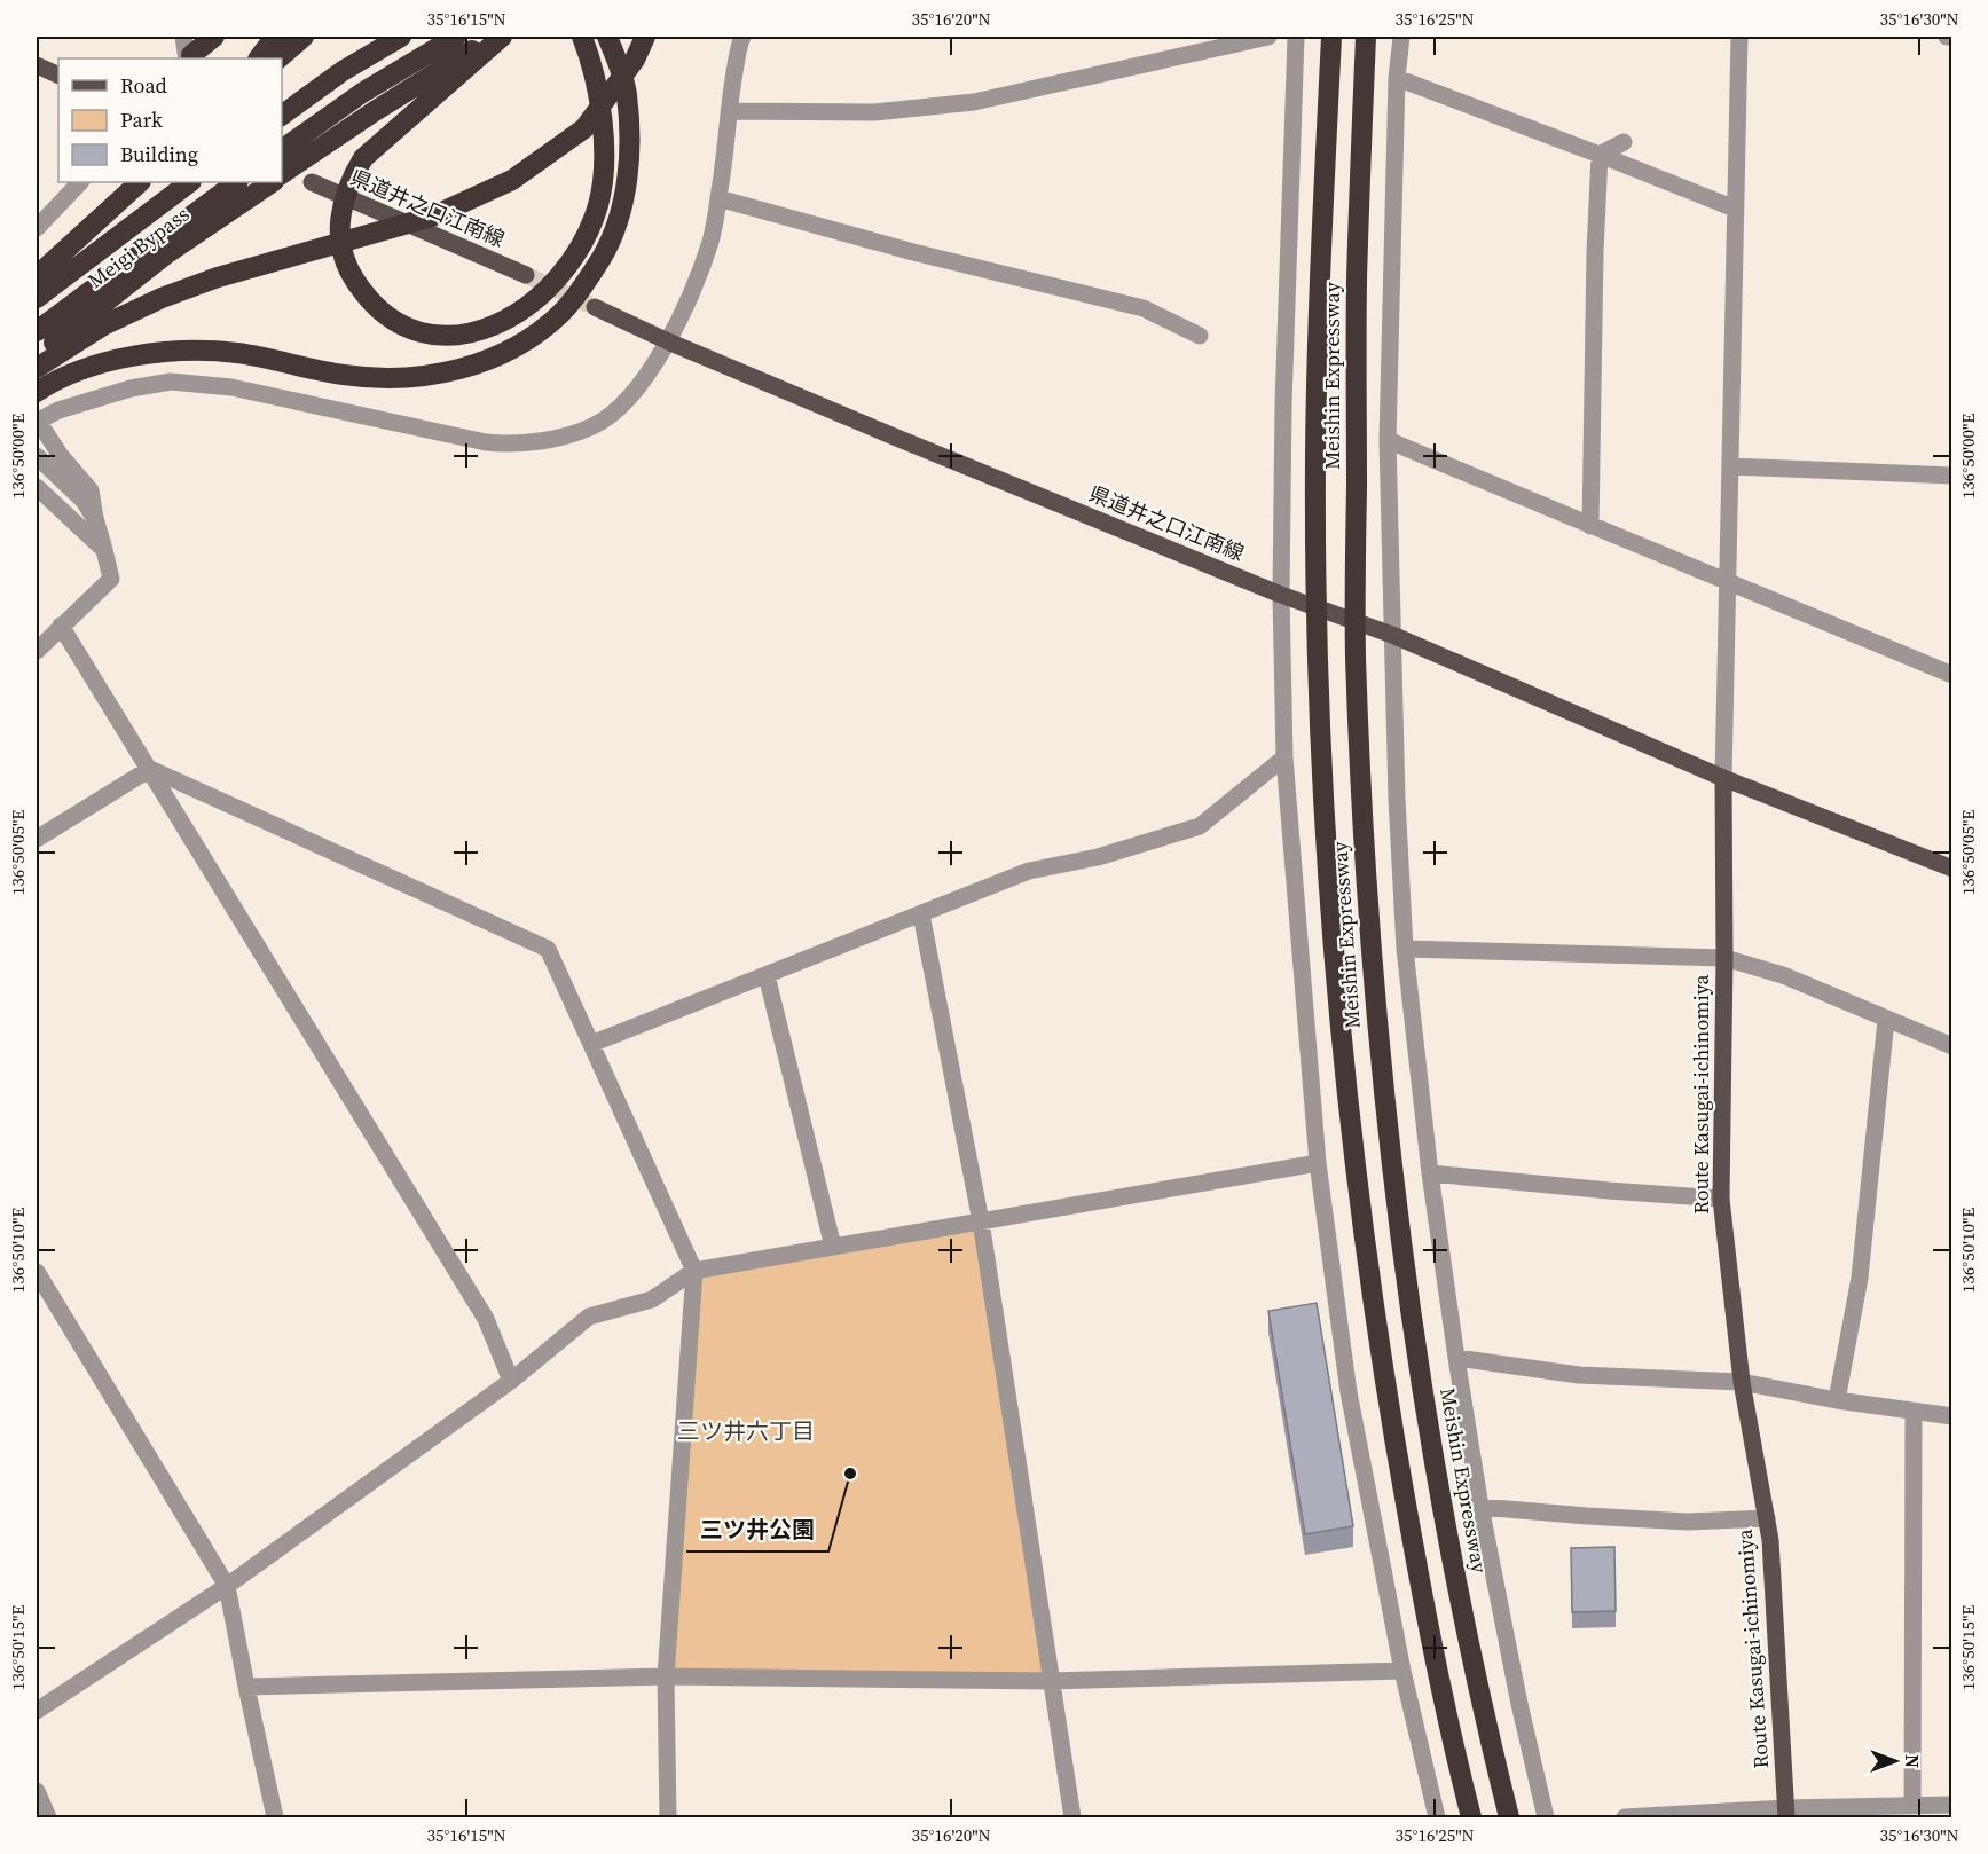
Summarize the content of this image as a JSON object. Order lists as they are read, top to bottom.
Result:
{
  "streets": {
    "highway": ["Meigi Bypass", "Meishin Expressway"],
    "main road": ["県道井之口江南線", "Route Kasugai-ichinomiya"]
  },
  "crossings": [
    ["県道井之口江南線", "Route Kasugai-ichinomiya"]
  ],
  "districts": ["三ツ井六丁目"],
  "places": ["三ツ井公園"],
  "legend": ["Road", "Park", "Building"],
  "north": "right",
  "coordinates": [
    "35°16'15\"N",
    "35°16'20\"N",
    "35°16'25\"N",
    "35°16'30\"N",
    "136°50'00\"E",
    "136°50'05\"E",
    "136°50'10\"E",
    "136°50'15\"E"
  ]
}
